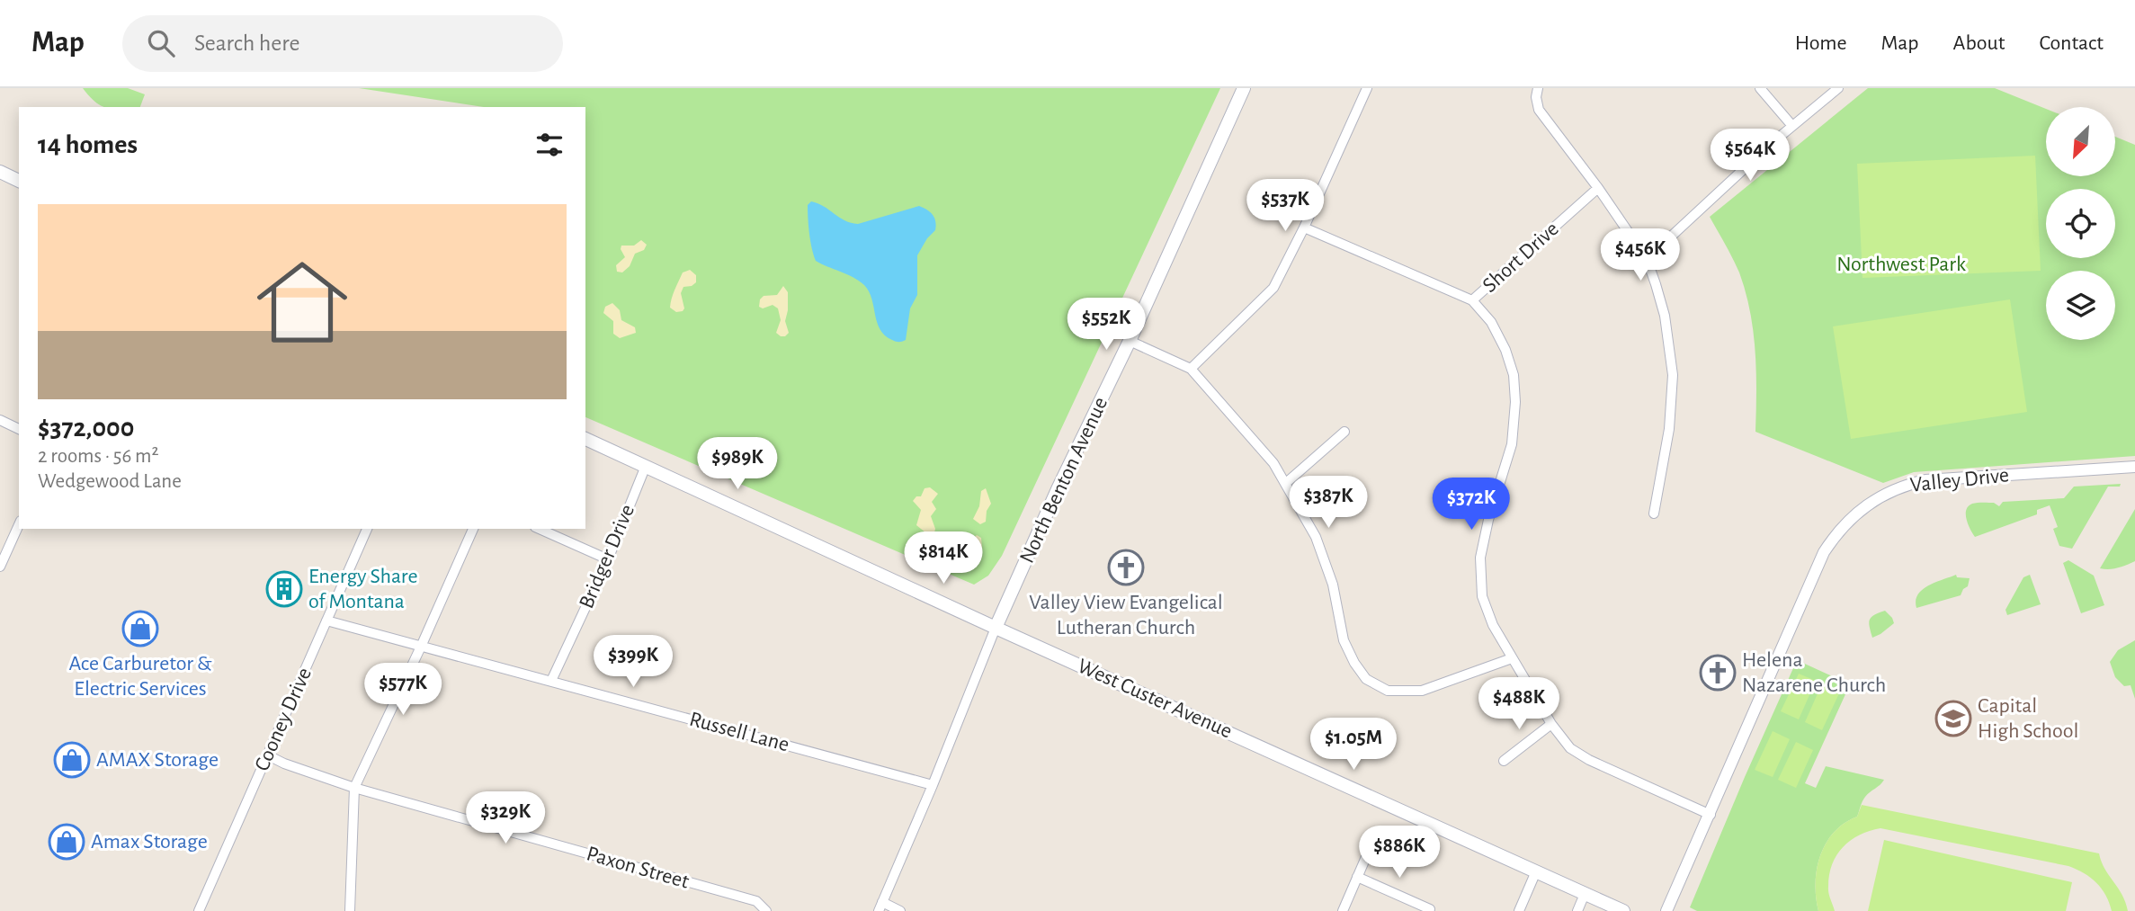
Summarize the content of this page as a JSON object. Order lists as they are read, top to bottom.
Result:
{
  "streets": {
    "main road": ["North Benton Avenue", "West Custer Avenue"],
    "street": [
      "Short Drive",
      "Valley Drive",
      "Bridger Drive",
      "Cooney Drive",
      "Russell Lane",
      "Paxon Street"
    ]
  },
  "crossings": [
    ["North Benton Avenue", "West Custer Avenue"],
    ["North Benton Avenue", "Russell Lane"],
    ["Bridger Drive", "West Custer Avenue"],
    ["Bridger Drive", "Russell Lane"],
    ["Cooney Drive", "Russell Lane"],
    ["Cooney Drive", "Paxon Street"]
  ],
  "parks": ["Northwest Park"],
  "places": {
    "church": ["Valley View Evangelical Lutheran Church", "Helena Nazarene Church"],
    "building": ["Energy Share of Montana"],
    "shop": ["Ace Carburetor & Electric Services", "AMAX Storage", "Amax Storage"],
    "school or university": ["Capital High School"]
  },
  "north": "bottom left",
  "page": {
    "header": "Map",
    "search": "Search here",
    "nav": [
      "Home",
      "Map",
      "About",
      "Contact"
    ],
    "heading": "14 homes",
    "price": [
      "$564K",
      "$537K",
      "$456K",
      "$552K",
      "$989K",
      "$387K",
      "$372K",
      "$814K",
      "$399K",
      "$577K",
      "$488K",
      "$1.05M",
      "$329K",
      "$886K"
    ],
    "list": [
      {
        "name": "$372,000",
        "note": "2 rooms · 56 m² · Wedgewood Lane"
      }
    ]
  }
}
